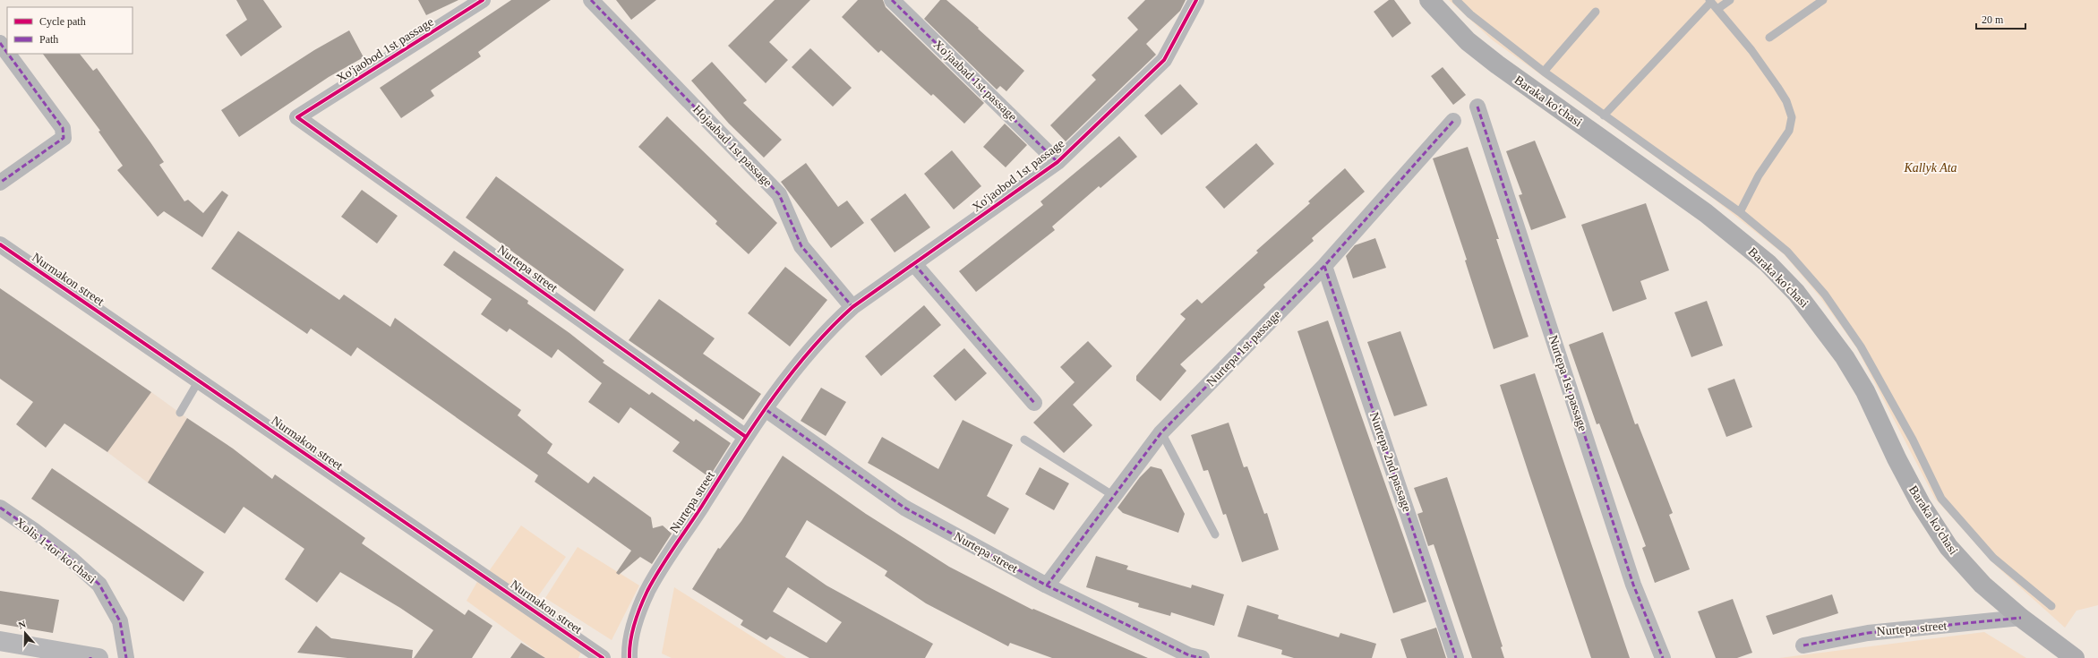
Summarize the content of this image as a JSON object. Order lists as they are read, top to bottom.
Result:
{
  "streets": {
    "main road": ["Baraka ko'chasi"],
    "street": [
      "Xo'jaobod 1st passage",
      "Xo'jaаbаd 1st passage",
      "Hojaabad 1st passage",
      "Nurtepa street",
      "Nurmakon street",
      "Nurtepa 1st passage",
      "Nurtepa 2nd passage",
      "Xolis 1-tor ko'chasi"
    ]
  },
  "crossings": [
    ["Xo'jaobod 1st passage", "Xo'jaаbаd 1st passage"],
    ["Xo'jaobod 1st passage", "Hojaabad 1st passage"],
    ["Xo'jaobod 1st passage", "Nurtepa street"],
    ["Baraka ko'chasi", "Nurtepa street"],
    ["Hojaabad 1st passage", "Nurtepa street"],
    ["Nurtepa street", "Nurtepa 1st passage"],
    ["Nurtepa 1st passage", "Nurtepa 2nd passage"]
  ],
  "parks": ["Kallyk Ata"],
  "legend": ["Cycle path", "Path"],
  "scale_bar": "20 m",
  "north": "top"
}
